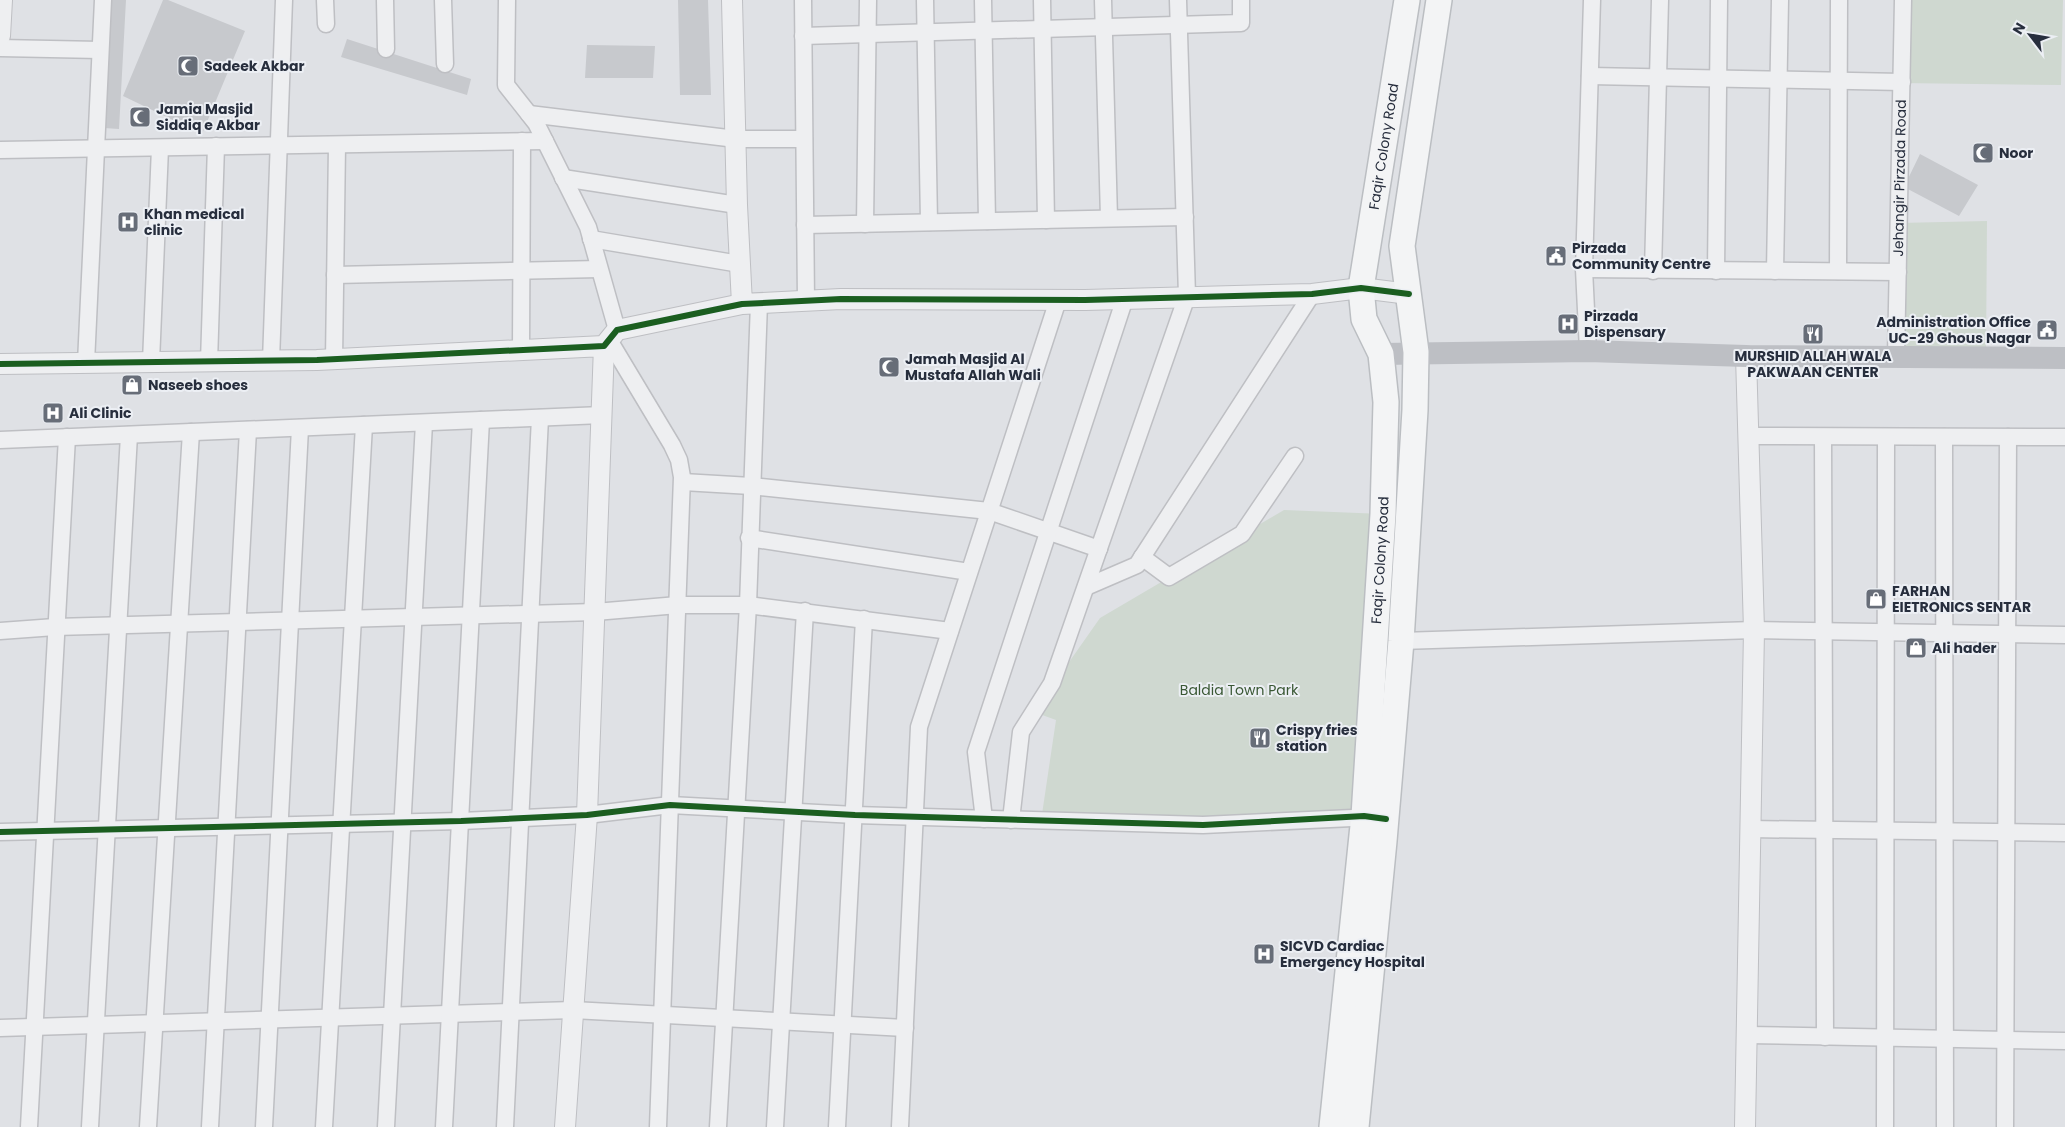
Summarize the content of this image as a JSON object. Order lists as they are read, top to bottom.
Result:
{
  "streets": {
    "main road": ["Faqir Colony Road"],
    "street": ["Jehangir Pirzada Road"]
  },
  "parks": ["Baldia Town Park"],
  "places": {
    "mosque": [
      "Sadeek Akbar",
      "Jamia Masjid Siddiq e Akbar",
      "Noor",
      "Jamah Masjid Al Mustafa Allah Wali"
    ],
    "hospital": [
      "Khan medical clinic",
      "Pirzada Dispensary",
      "Ali Clinic",
      "SICVD Cardiac Emergency Hospital"
    ],
    "public building": ["Pirzada Community Centre", "Administration Office UC-29 Ghous Nagar"],
    "restaurant": ["MURSHID ALLAH WALA PAKWAAN CENTER", "Crispy fries station"],
    "shop": ["Naseeb shoes", "FARHAN EIETRONICS SENTAR", "Ali hader"]
  },
  "north": "top left"
}
